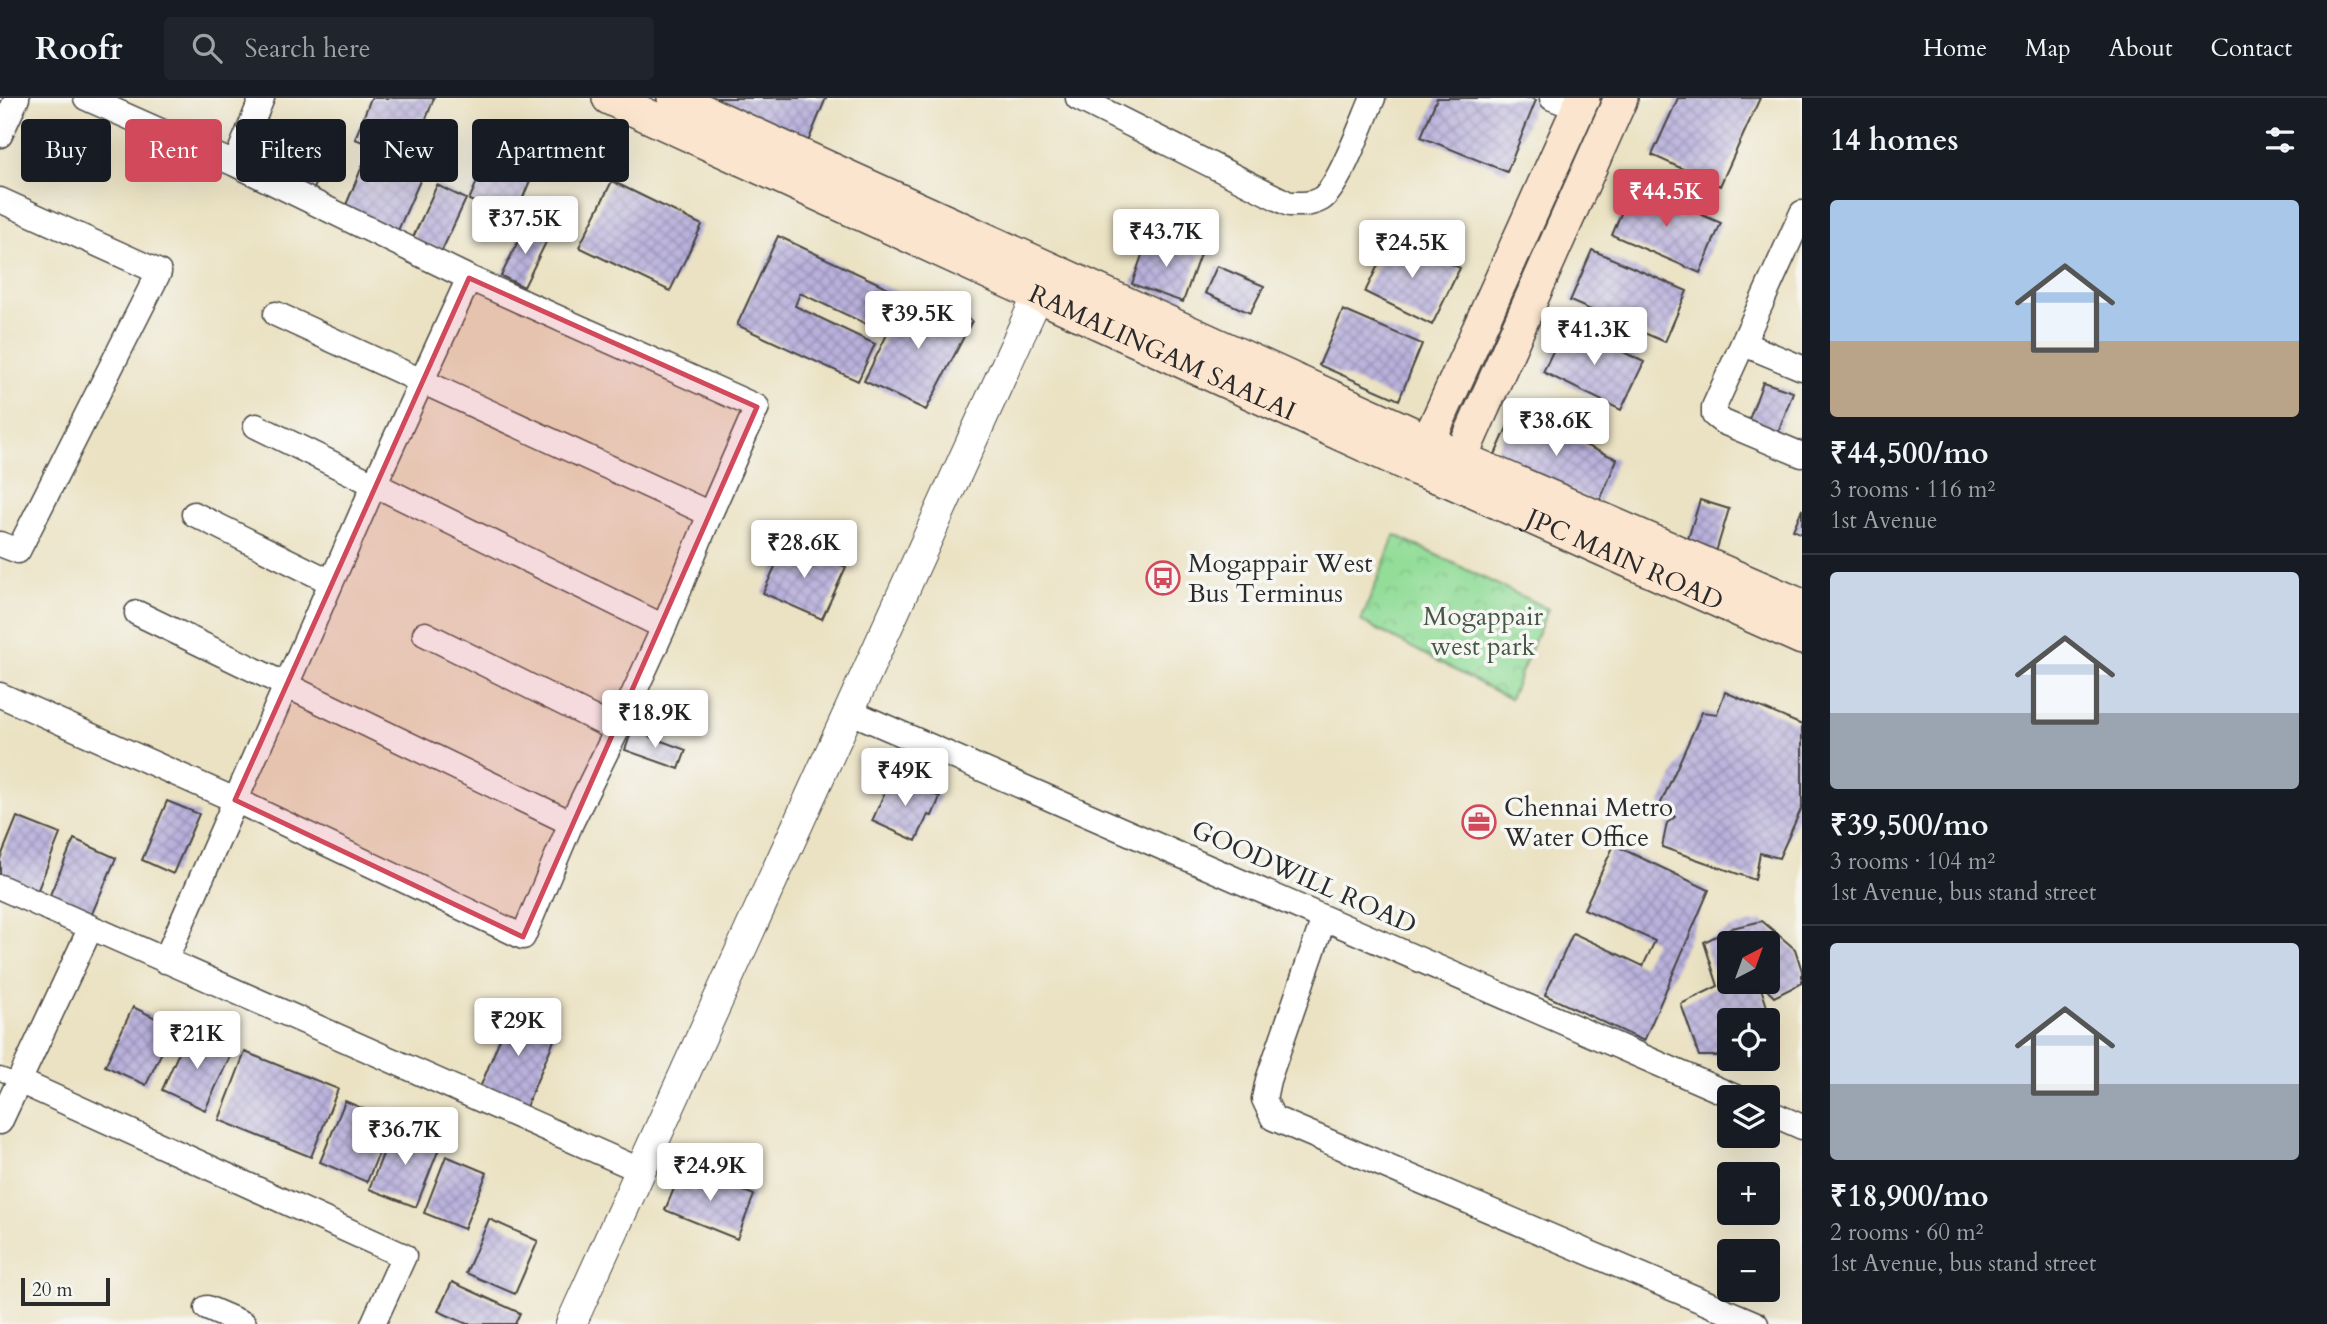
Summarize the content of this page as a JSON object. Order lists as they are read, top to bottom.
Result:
{
  "streets": {
    "main road": ["RAMALINGAM SAALAI", "JPC MAIN ROAD"],
    "street": ["GOODWILL ROAD"]
  },
  "parks": ["Mogappair west park"],
  "places": {
    "bus stop": ["Mogappair West Bus Terminus"],
    "office": ["Chennai Metro Water Office"]
  },
  "scale_bar": "20 m",
  "north": "top right",
  "page": {
    "header": "Roofr",
    "search": "Search here",
    "nav": [
      "Home",
      "Map",
      "About",
      "Contact"
    ],
    "heading": "14 homes",
    "chip": [
      "Buy",
      "Rent",
      "Filters",
      "New",
      "Apartment"
    ],
    "price": [
      "₹44.5K",
      "₹37.5K",
      "₹43.7K",
      "₹24.5K",
      "₹39.5K",
      "₹41.3K",
      "₹38.6K",
      "₹28.6K",
      "₹18.9K",
      "₹49K",
      "₹29K",
      "₹21K",
      "₹36.7K",
      "₹24.9K"
    ],
    "list": [
      {
        "name": "₹44,500/mo",
        "note": "3 rooms · 116 m² · 1st Avenue"
      },
      {
        "name": "₹39,500/mo",
        "note": "3 rooms · 104 m² · 1st Avenue, bus stand street"
      },
      {
        "name": "₹18,900/mo",
        "note": "2 rooms · 60 m² · 1st Avenue, bus stand street"
      }
    ],
    "map_buttons": ["+", "−"],
    "scale": "20 m"
  }
}
